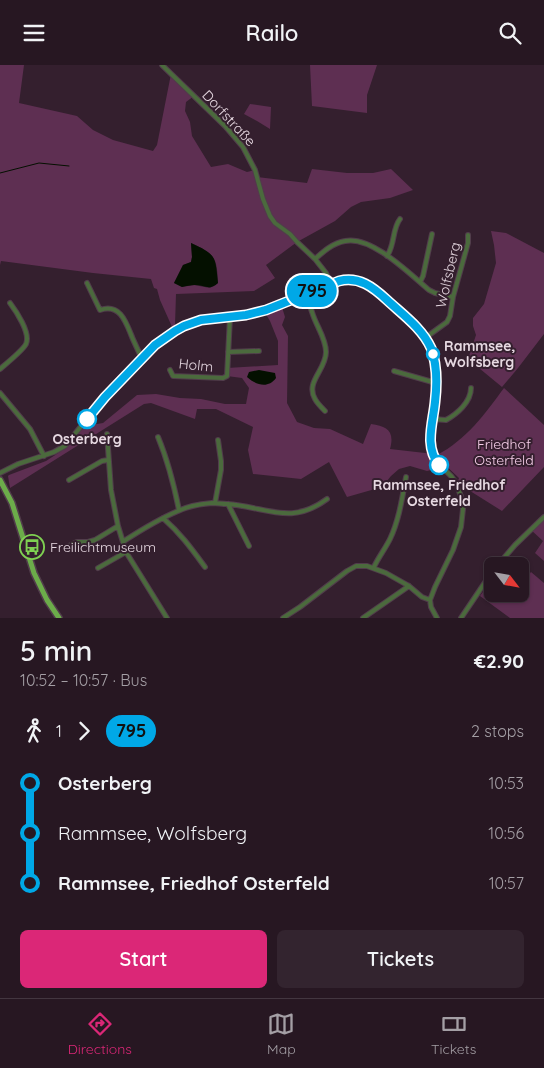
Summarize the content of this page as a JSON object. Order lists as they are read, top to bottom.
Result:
{
  "streets": {
    "street": ["Dorfstraße", "Wolfsberg", "Holm"]
  },
  "parks": ["Friedhof Osterfeld"],
  "places": {
    "other": ["Rammsee, Wolfsberg", "Osterberg", "Rammsee, Friedhof Osterfeld"],
    "bus stop": ["Freilichtmuseum"]
  },
  "lines": ["bus line 795"],
  "north": "bottom right",
  "page": {
    "header": "Railo",
    "on_map": "795",
    "heading": ["5 min", "10:52 – 10:57 · Bus", "€2.90"],
    "legs": ["1", "795", "2 stops"],
    "list": [
      {
        "name": "Osterberg",
        "value": "10:53"
      },
      {
        "name": "Rammsee, Wolfsberg",
        "value": "10:56"
      },
      {
        "name": "Rammsee, Friedhof Osterfeld",
        "value": "10:57"
      }
    ],
    "buttons": ["Start", "Tickets"],
    "tabs": ["Directions", "Map", "Tickets"]
  }
}
